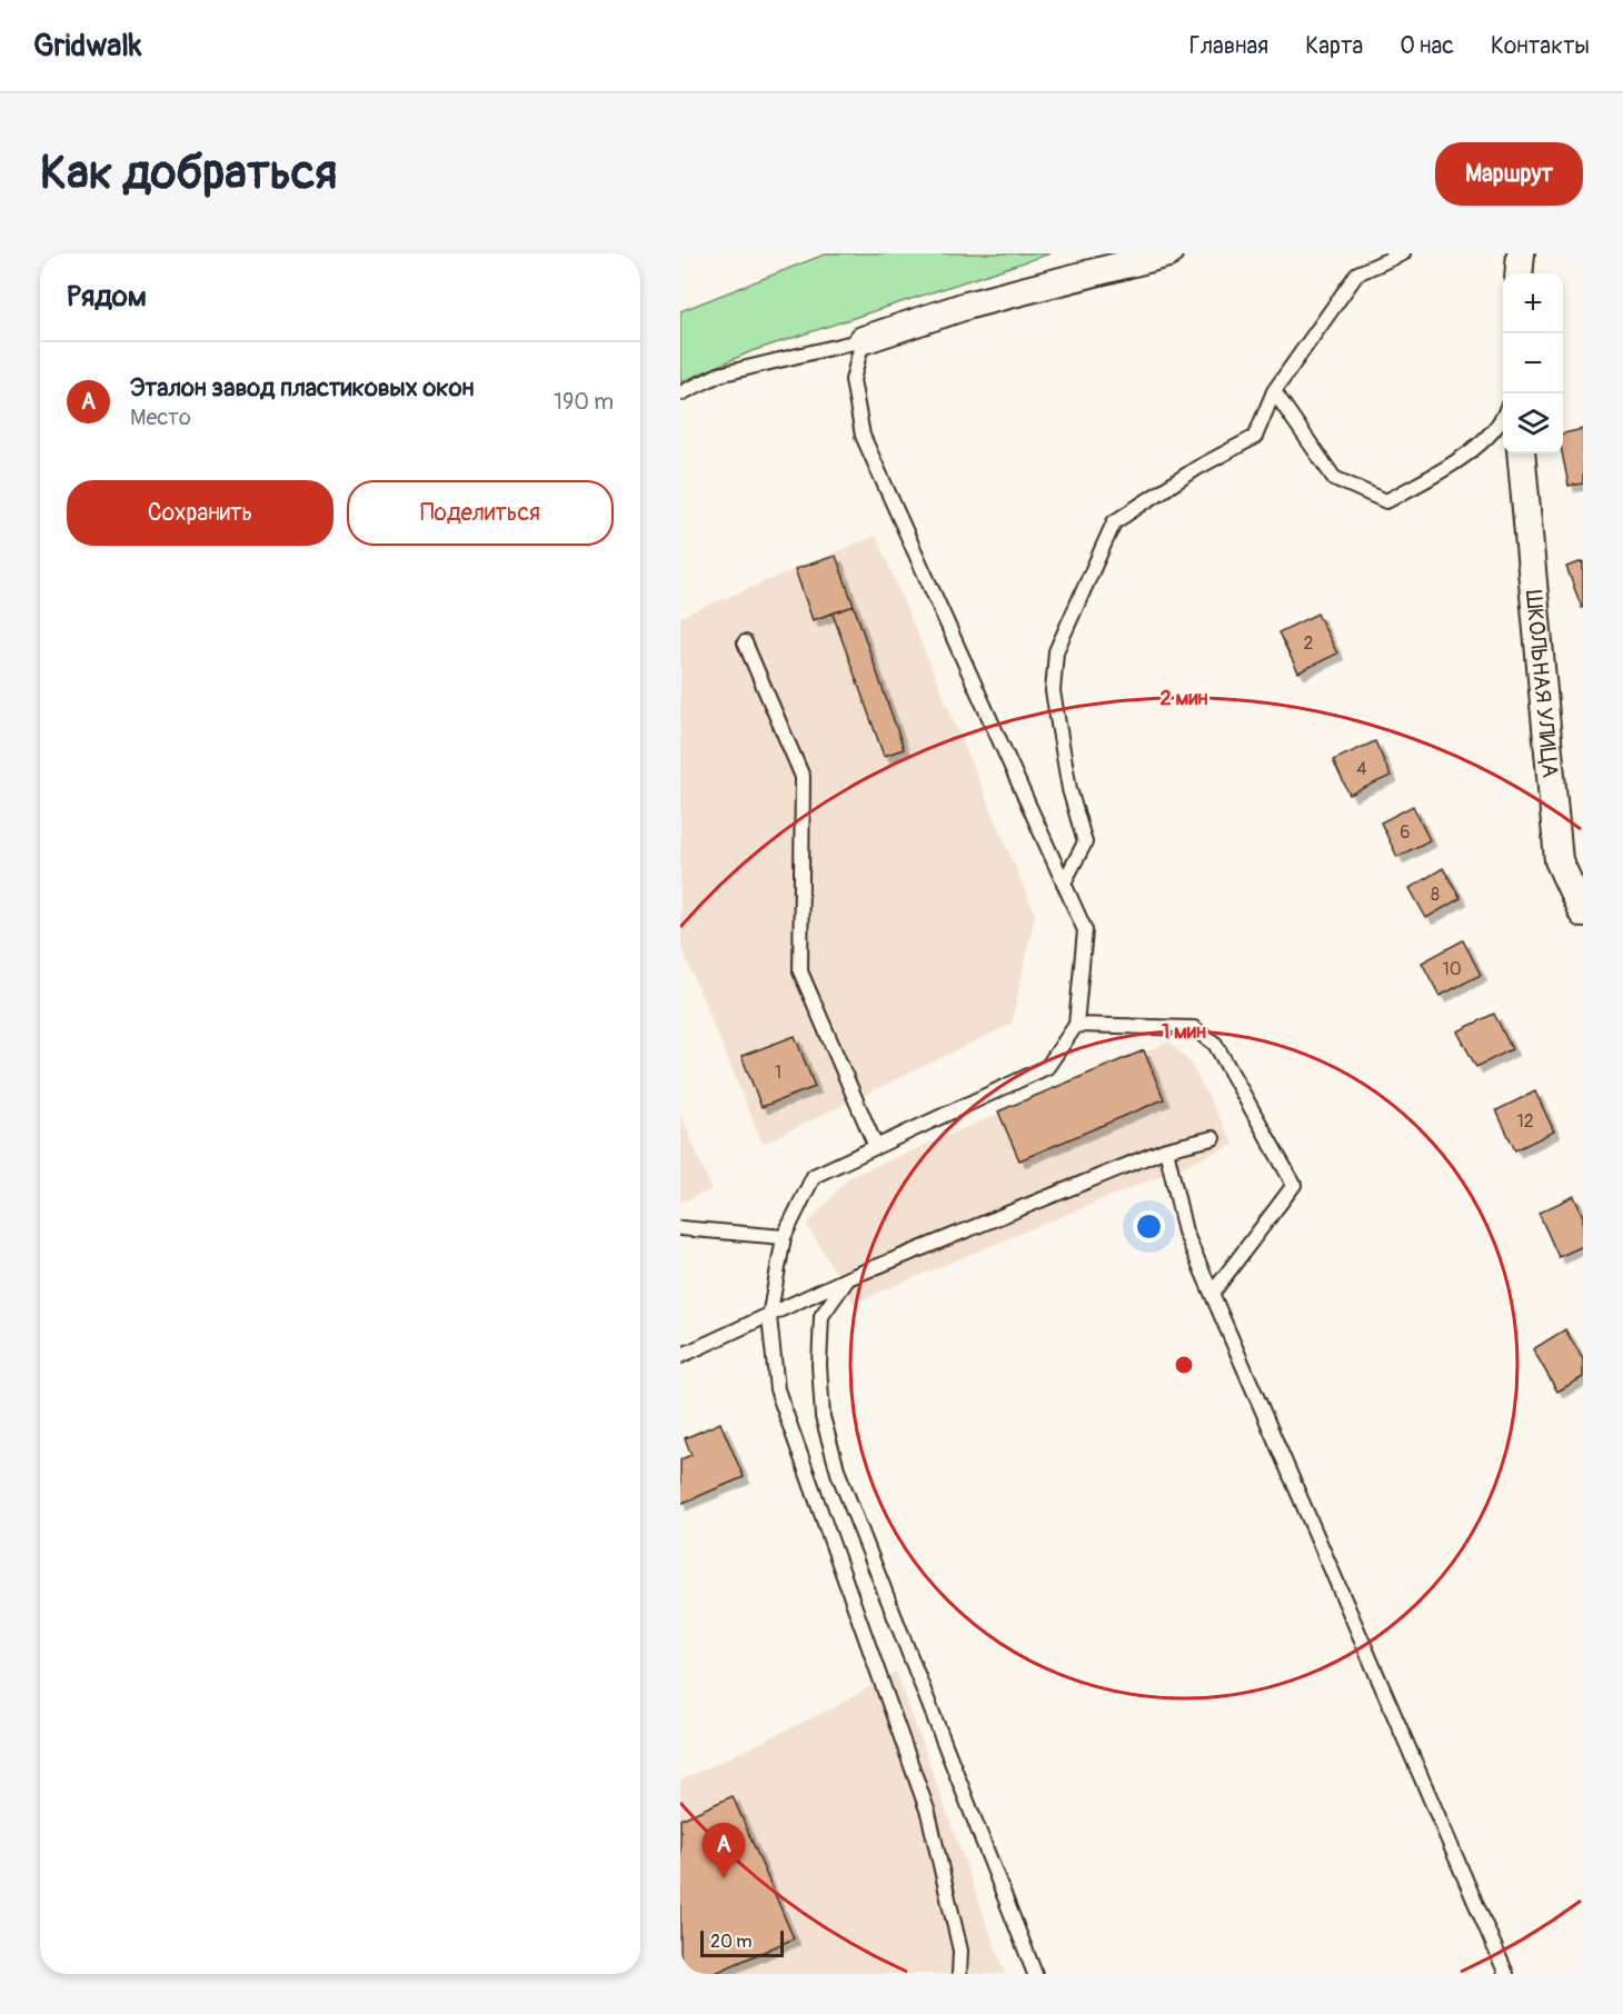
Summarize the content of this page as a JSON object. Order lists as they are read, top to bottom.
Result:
{
  "streets": {
    "street": ["ШКОЛЬНАЯ УЛИЦА"]
  },
  "house_numbers": [
    "2",
    "4",
    "6",
    "8",
    "10",
    "1",
    "12"
  ],
  "scale_bar": "20 m",
  "page": {
    "header": "Gridwalk",
    "nav": [
      "Главная",
      "Карта",
      "О нас",
      "Контакты"
    ],
    "buttons": [
      "Маршрут",
      ["Сохранить", "Поделиться"]
    ],
    "title": "Как добраться",
    "heading": "Рядом",
    "map_buttons": ["+", "−"],
    "list": [
      {
        "mark": "A",
        "name": "Эталон завод пластиковых окон",
        "note": "Место",
        "value": "190 m"
      }
    ],
    "pins": "A",
    "scale": "20 m"
  },
  "rings": ["2 мин", "1 мин"]
}
